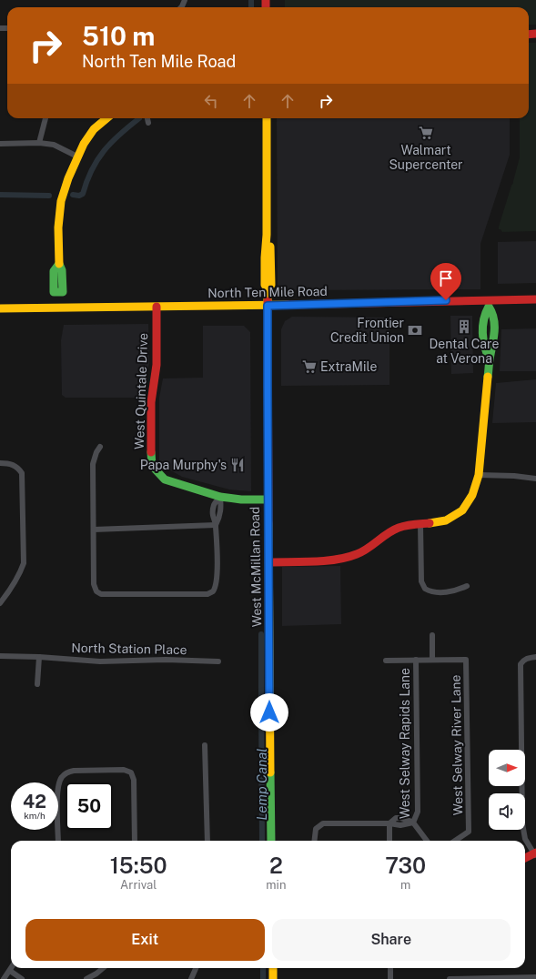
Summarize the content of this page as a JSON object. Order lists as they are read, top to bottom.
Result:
{
  "streets": {
    "main road": ["North Ten Mile Road", "West Quintale Drive", "West McMillan Road"],
    "street": ["North Station Place", "West Selway Rapids Lane", "West Selway River Lane"]
  },
  "crossings": [
    ["North Ten Mile Road", "West Quintale Drive"],
    ["North Ten Mile Road", "West McMillan Road"]
  ],
  "water": ["Lemp Canal"],
  "places": {
    "supermarket": ["Walmart Supercenter", "ExtraMile"],
    "building": ["Dental Care at Verona"],
    "bank": ["Frontier Credit Union"],
    "restaurant": ["Papa Murphy's"]
  },
  "north": "right",
  "page": {
    "turn": ["510 m", "North Ten Mile Road"],
    "speed": "42 km/h",
    "limit": "50",
    "eta": [
      "15:50",
      "Arrival",
      "2",
      "min",
      "730",
      "m"
    ],
    "buttons": ["Exit", "Share"]
  }
}
